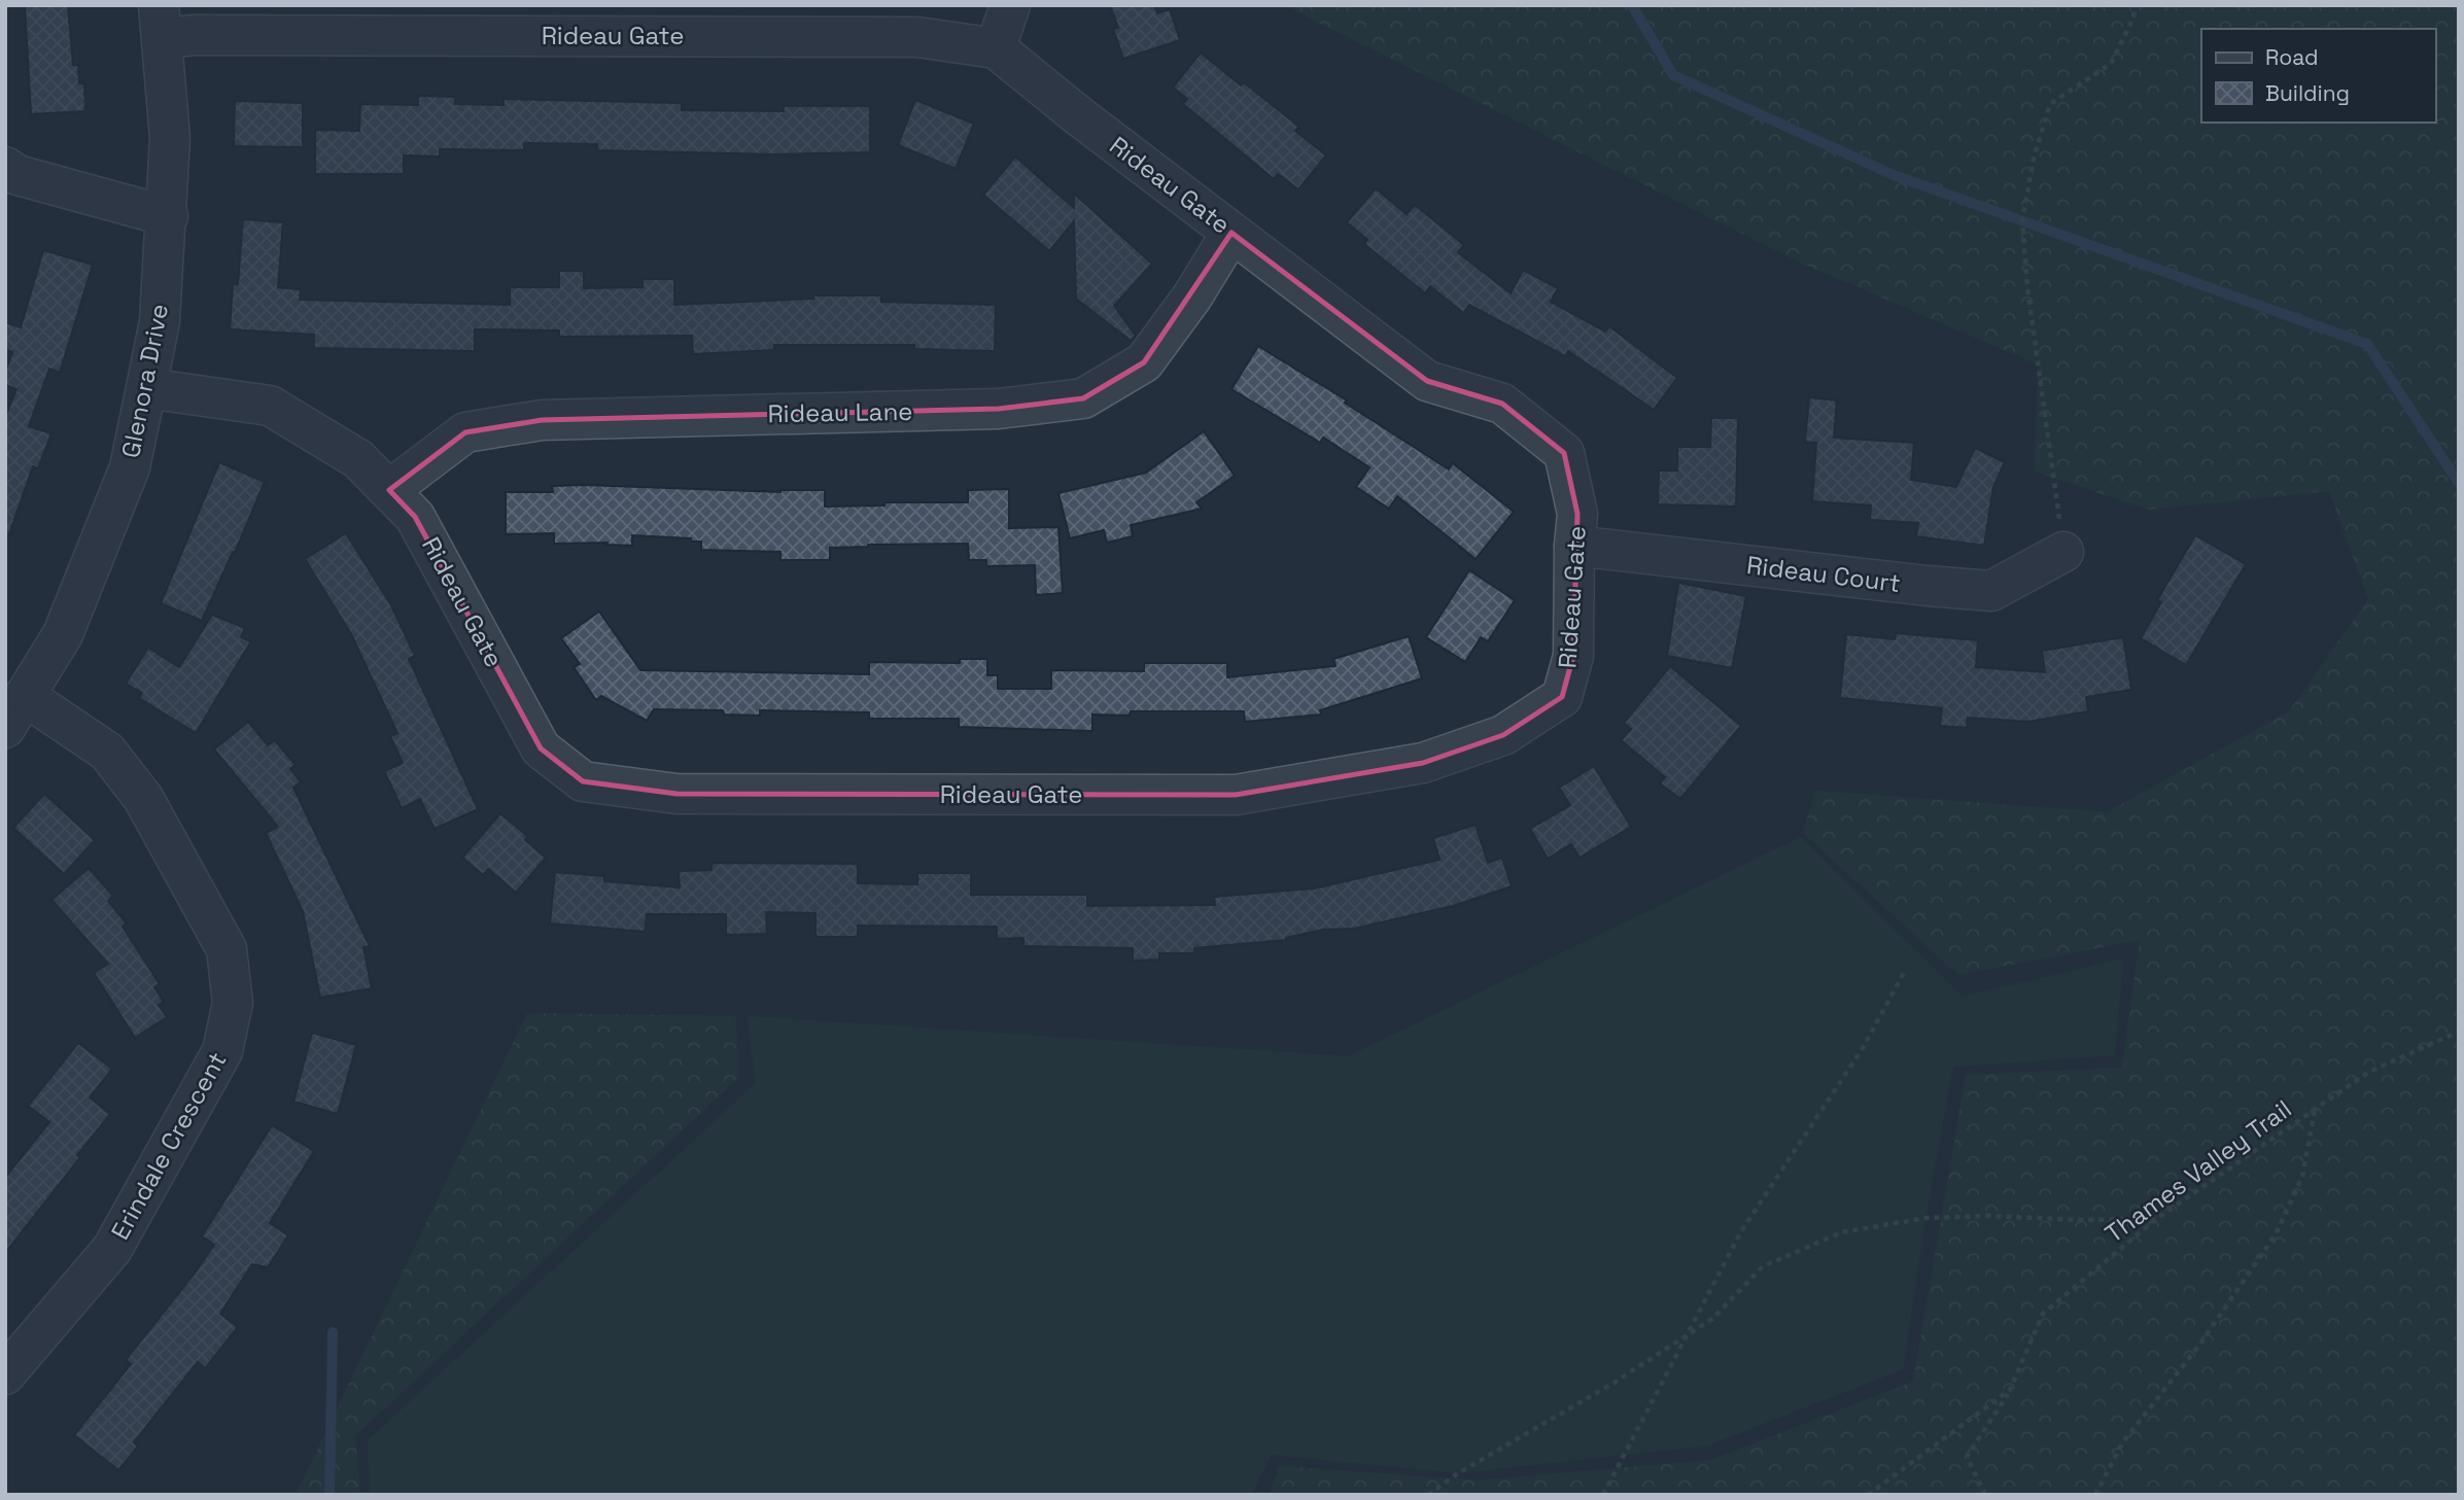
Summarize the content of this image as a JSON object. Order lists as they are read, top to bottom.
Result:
{
  "streets": {
    "street": [
      "Rideau Gate",
      "Glenora Drive",
      "Rideau Lane",
      "Rideau Court",
      "Erindale Crescent"
    ],
    "path": ["Thames Valley Trail"]
  },
  "crossings": [
    ["Rideau Gate", "Glenora Drive"],
    ["Rideau Gate", "Rideau Lane"],
    ["Rideau Gate", "Rideau Court"],
    ["Glenora Drive", "Erindale Crescent"]
  ],
  "legend": ["Road", "Building"]
}
